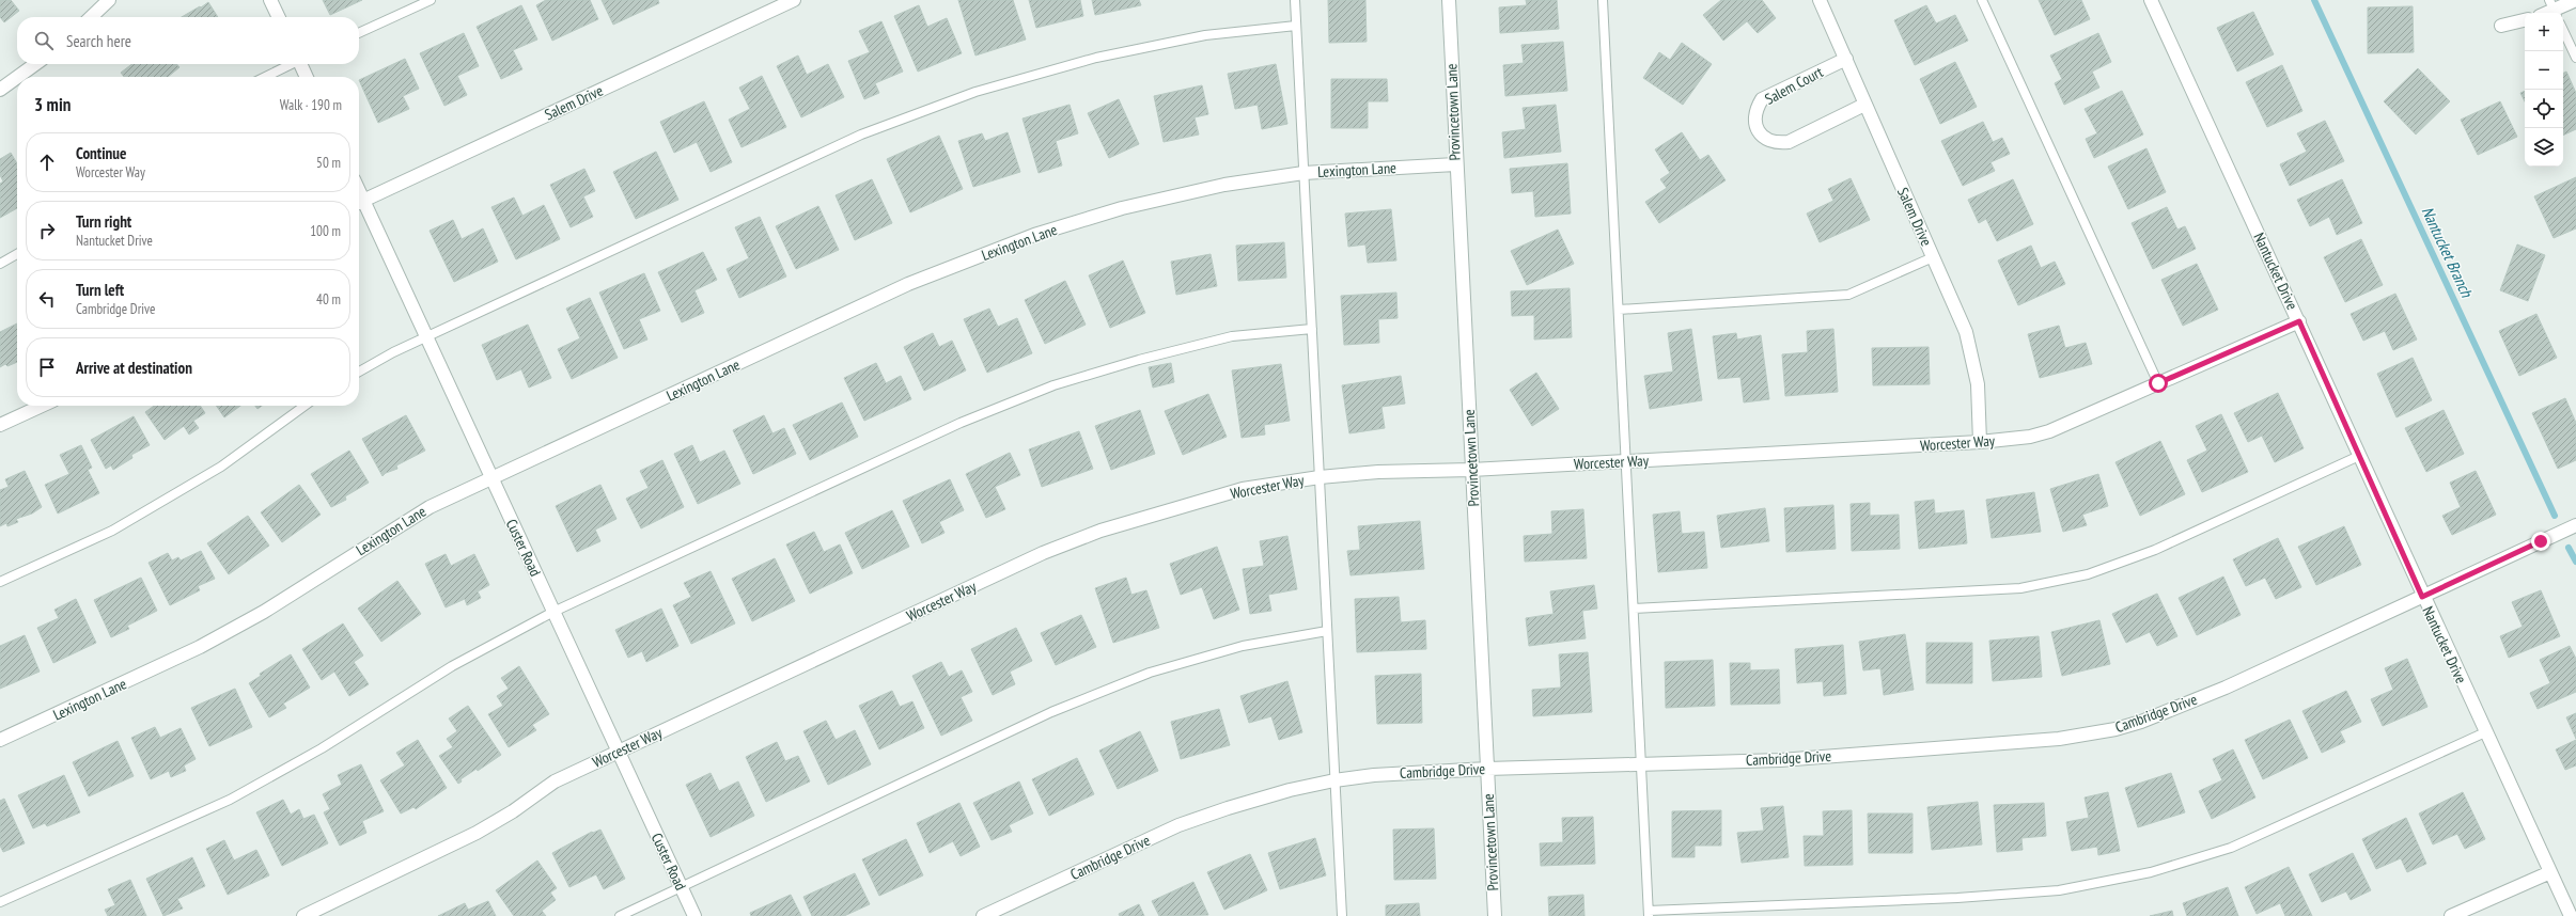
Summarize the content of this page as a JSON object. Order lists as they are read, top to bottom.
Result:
{
  "streets": {
    "street": [
      "Salem Court",
      "Salem Drive",
      "Provincetown Lane",
      "Lexington Lane",
      "Nantucket Drive",
      "Worcester Way",
      "Custer Road",
      "Cambridge Drive"
    ]
  },
  "crossings": [
    ["Salem Court", "Salem Drive"],
    ["Salem Drive", "Worcester Way"],
    ["Provincetown Lane", "Lexington Lane"],
    ["Provincetown Lane", "Worcester Way"],
    ["Provincetown Lane", "Cambridge Drive"],
    ["Lexington Lane", "Custer Road"],
    ["Nantucket Drive", "Worcester Way"],
    ["Nantucket Drive", "Cambridge Drive"],
    ["Worcester Way", "Custer Road"]
  ],
  "water": ["Nantucket Branch"],
  "page": {
    "map_buttons": ["+", "−"],
    "search": "Search here",
    "heading": ["3 min", "Walk · 190 m"],
    "list": [
      ["Continue", "Worcester Way", "50 m"],
      ["Turn right", "Nantucket Drive", "100 m"],
      ["Turn left", "Cambridge Drive", "40 m"],
      "Arrive at destination"
    ]
  }
}
